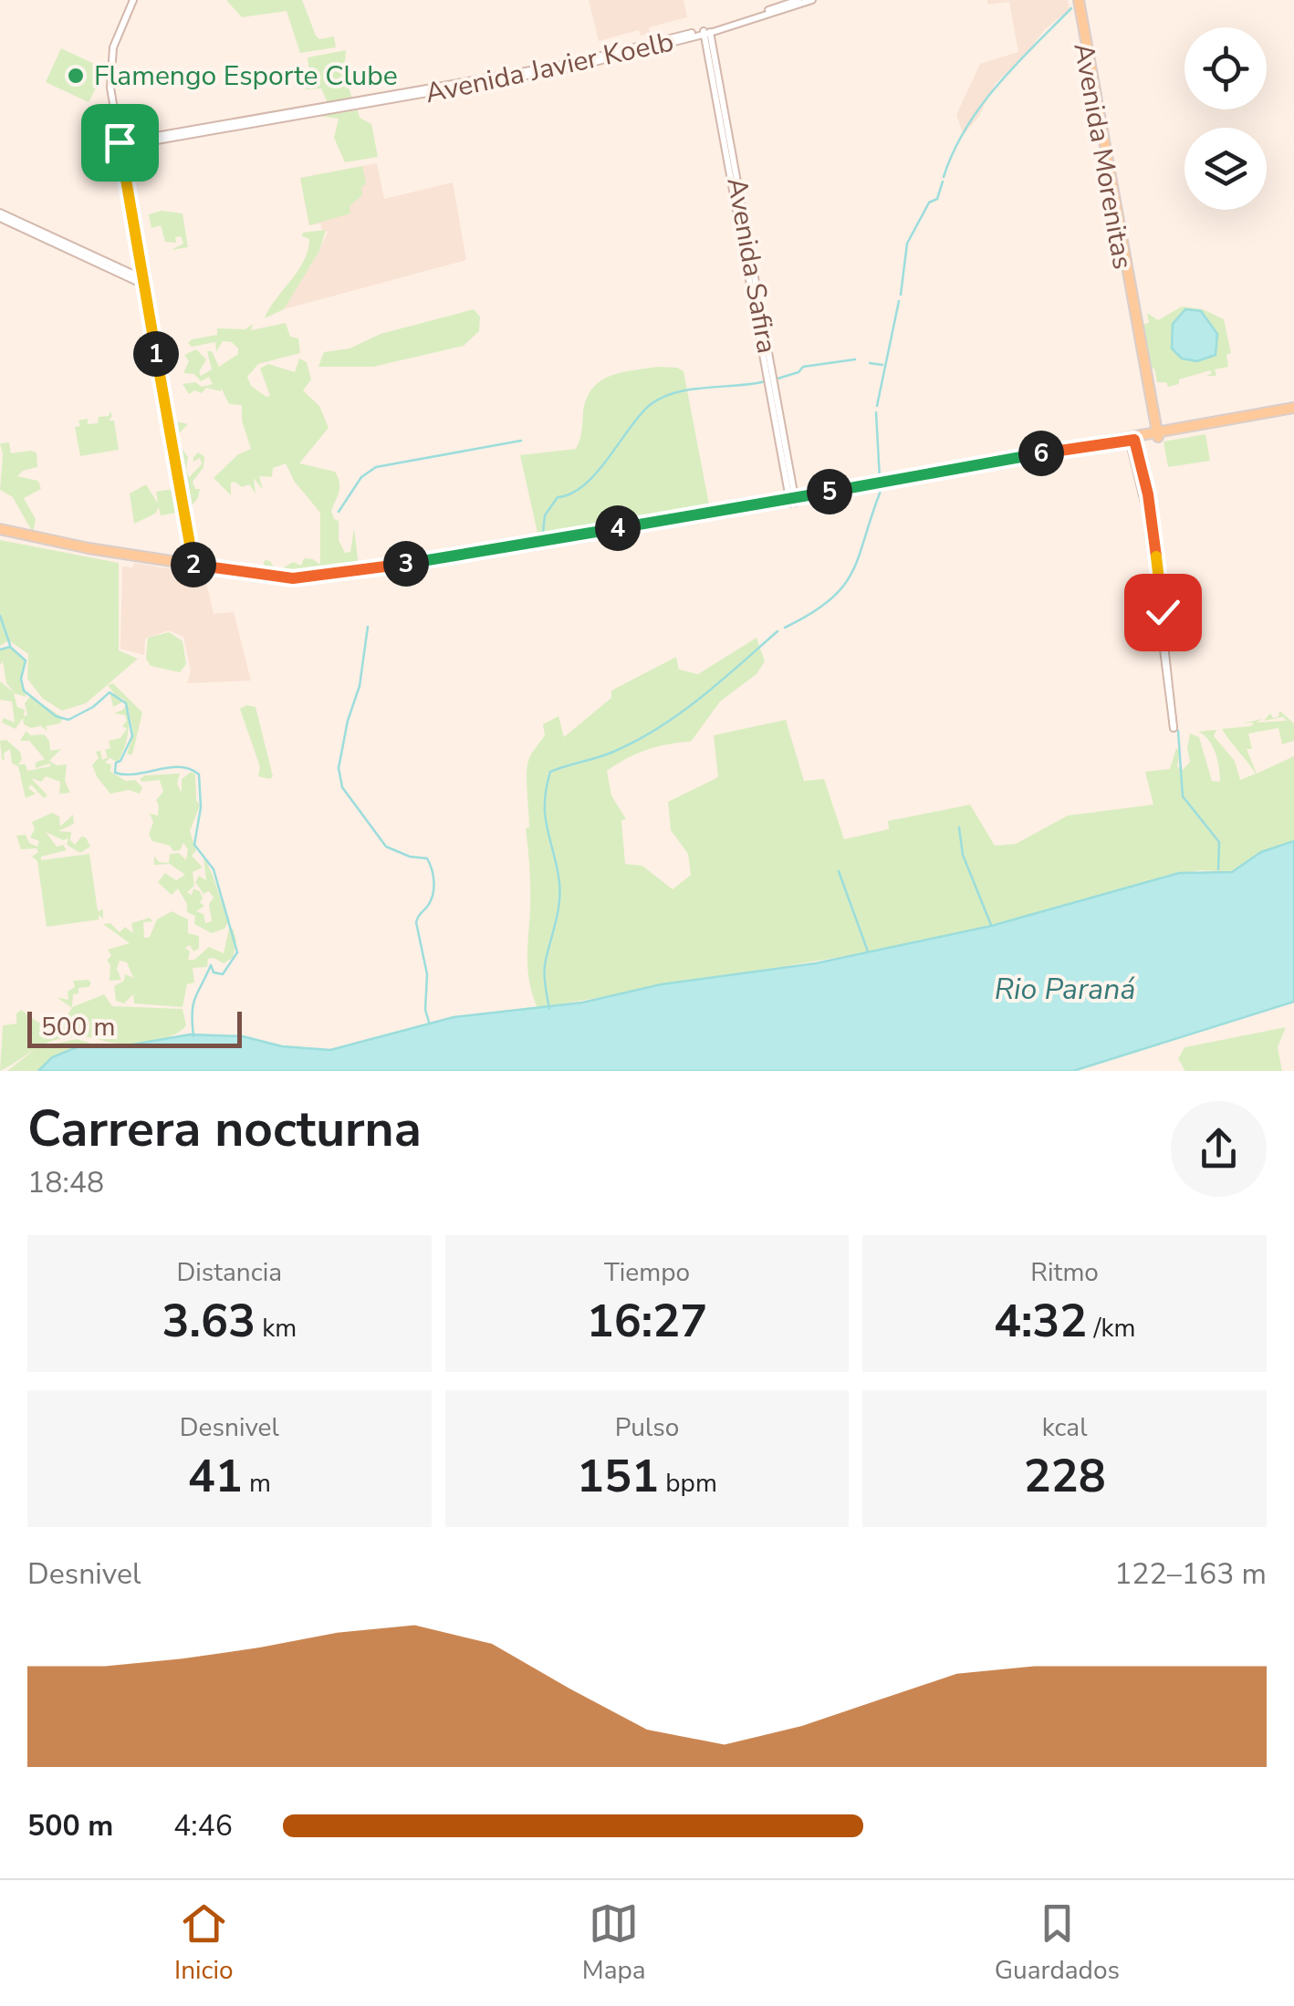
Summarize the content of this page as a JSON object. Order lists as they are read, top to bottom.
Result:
{
  "streets": {
    "main road": ["Avenida Morenitas"],
    "street": ["Avenida Javier Koelb", "Avenida Safira"]
  },
  "crossings": [
    ["Avenida Javier Koelb", "Avenida Safira"]
  ],
  "water": ["Rio Paraná"],
  "places": ["Flamengo Esporte Clube"],
  "scale_bar": "500 m",
  "page": {
    "pins": [
      "1",
      "6",
      "5",
      "4",
      "3",
      "2"
    ],
    "scale": "500 m",
    "heading": ["Carrera nocturna", "18:48"],
    "stats": [
      ["Distancia", "3.63 km"],
      ["Tiempo", "16:27"],
      ["Ritmo", "4:32 /km"],
      ["Desnivel", "41 m"],
      ["Pulso", "151 bpm"],
      ["kcal", "228"]
    ],
    "chart": ["Desnivel", "122–163 m"],
    "list": [
      {
        "name": "500 m",
        "note": "4:46"
      }
    ],
    "tabs": ["Inicio", "Mapa", "Guardados"]
  }
}
